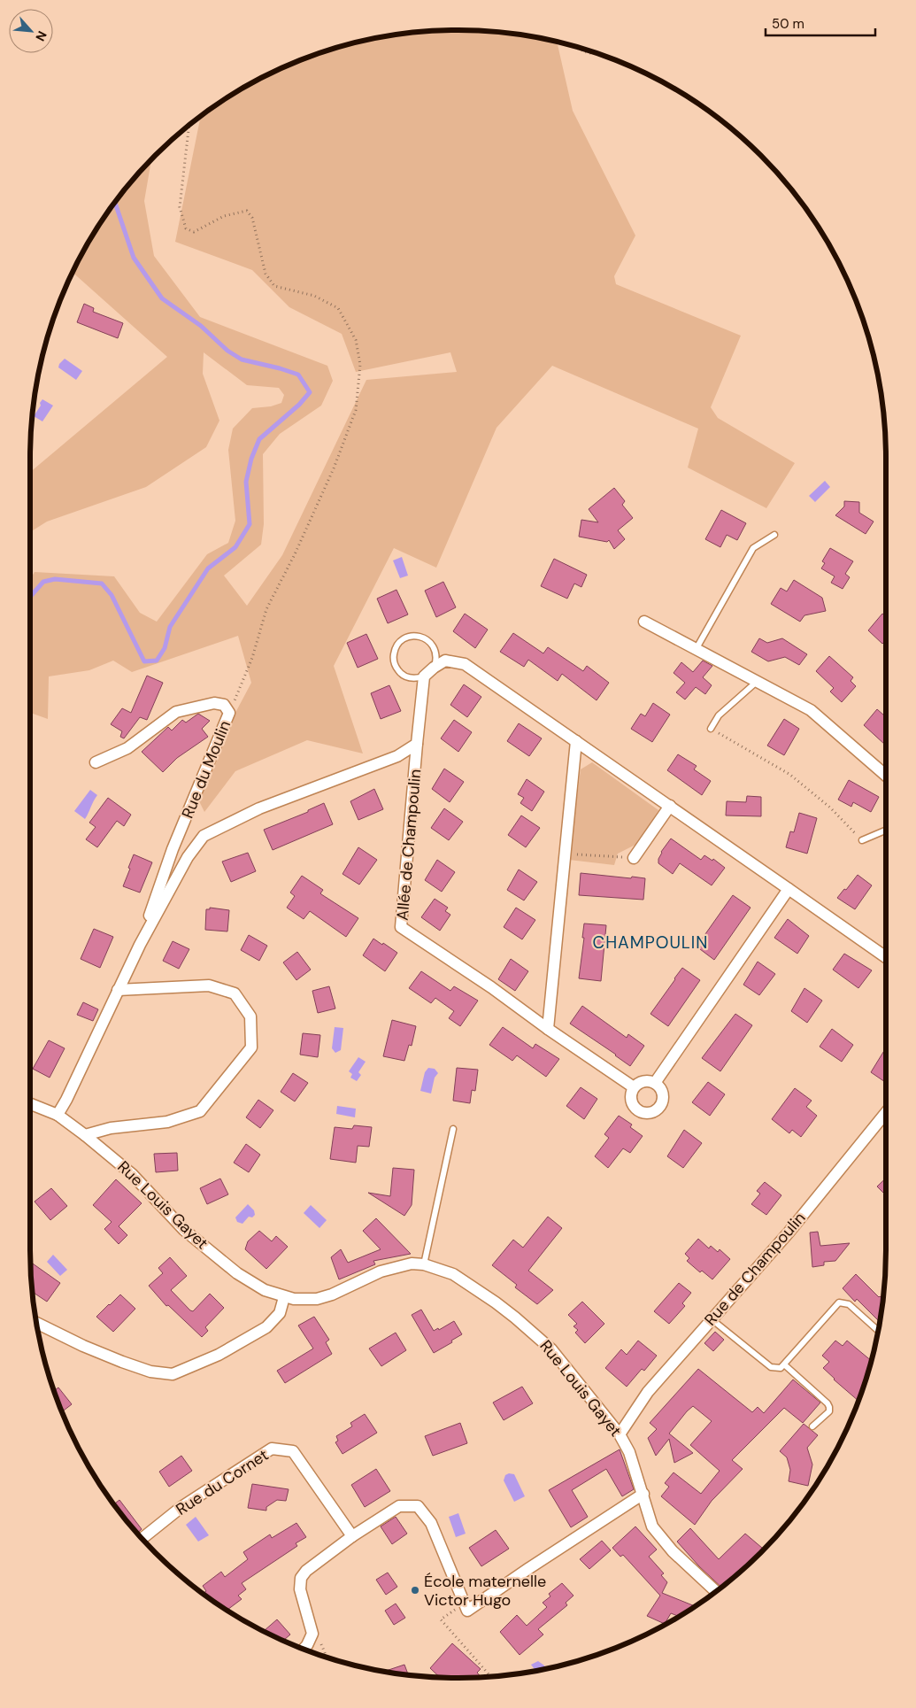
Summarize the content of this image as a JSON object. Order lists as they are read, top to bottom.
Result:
{
  "streets": {
    "street": [
      "Rue du Moulin",
      "Allée de Champoulin",
      "Rue Louis Gayet",
      "Rue de Champoulin",
      "Rue du Cornet"
    ]
  },
  "crossings": [
    ["Rue du Moulin", "Allée de Champoulin"],
    ["Rue du Moulin", "Rue Louis Gayet"],
    ["Rue Louis Gayet", "Rue de Champoulin"]
  ],
  "districts": ["CHAMPOULIN"],
  "places": ["École maternelle Victor Hugo"],
  "scale_bar": "50 m",
  "north": "bottom right"
}
